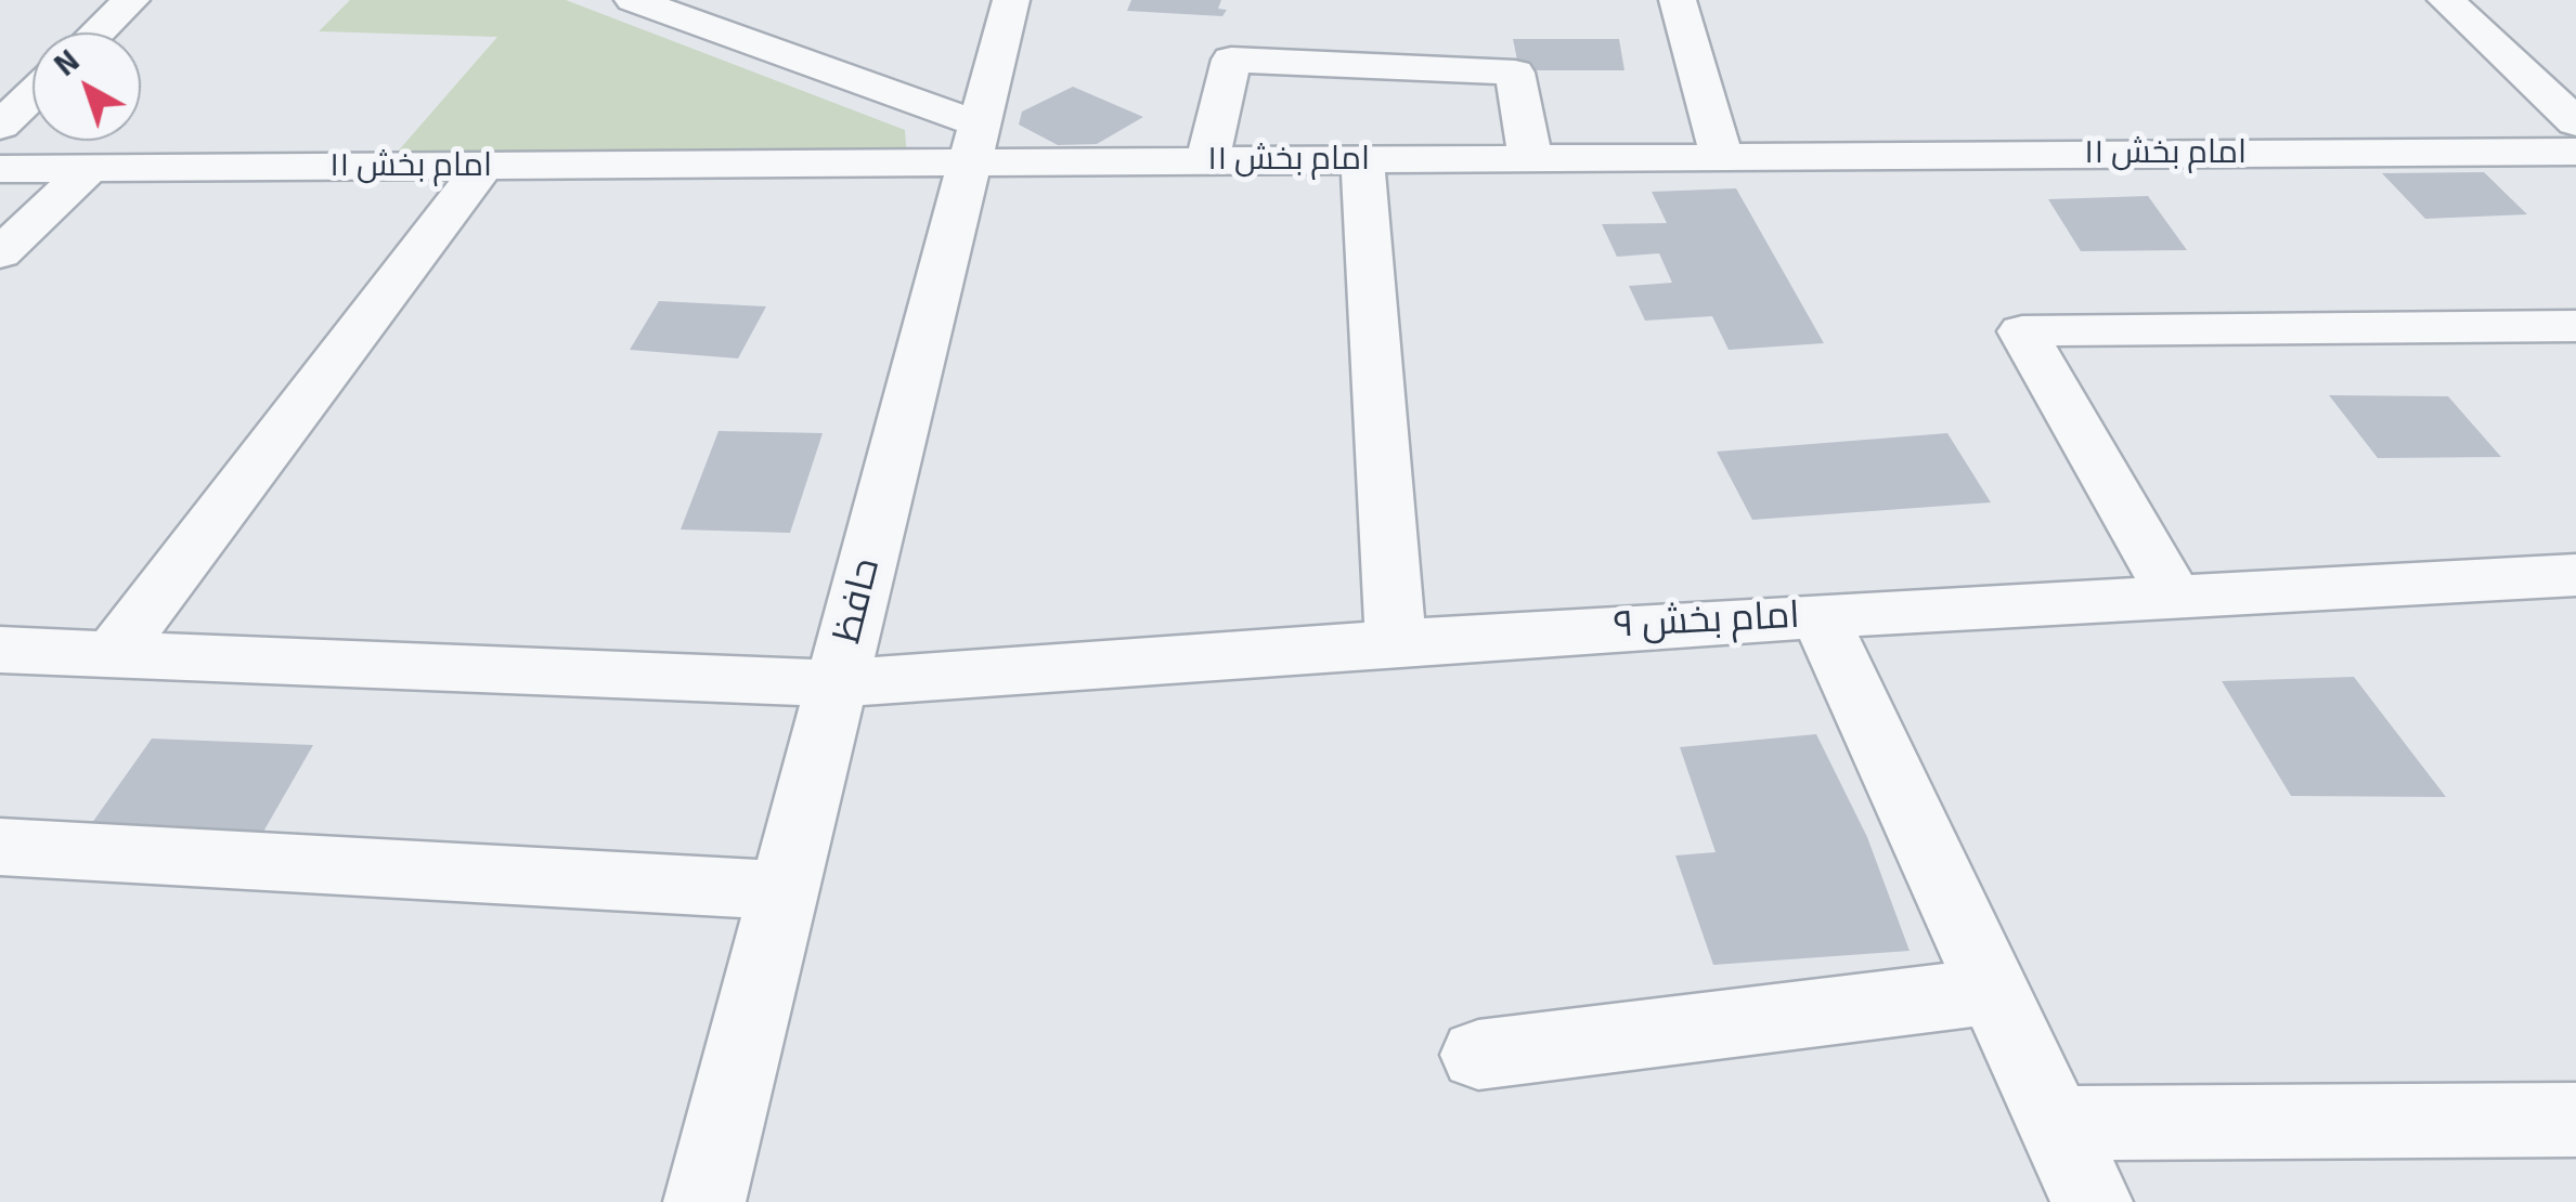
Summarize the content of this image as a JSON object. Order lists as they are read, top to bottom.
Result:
{
  "streets": {
    "street": ["امام بخش ۱۱", "حافظ", "امام بخش ۹"]
  },
  "crossings": [
    ["امام بخش ۱۱", "حافظ"],
    ["حافظ", "امام بخش ۹"]
  ],
  "north": "top left"
}
